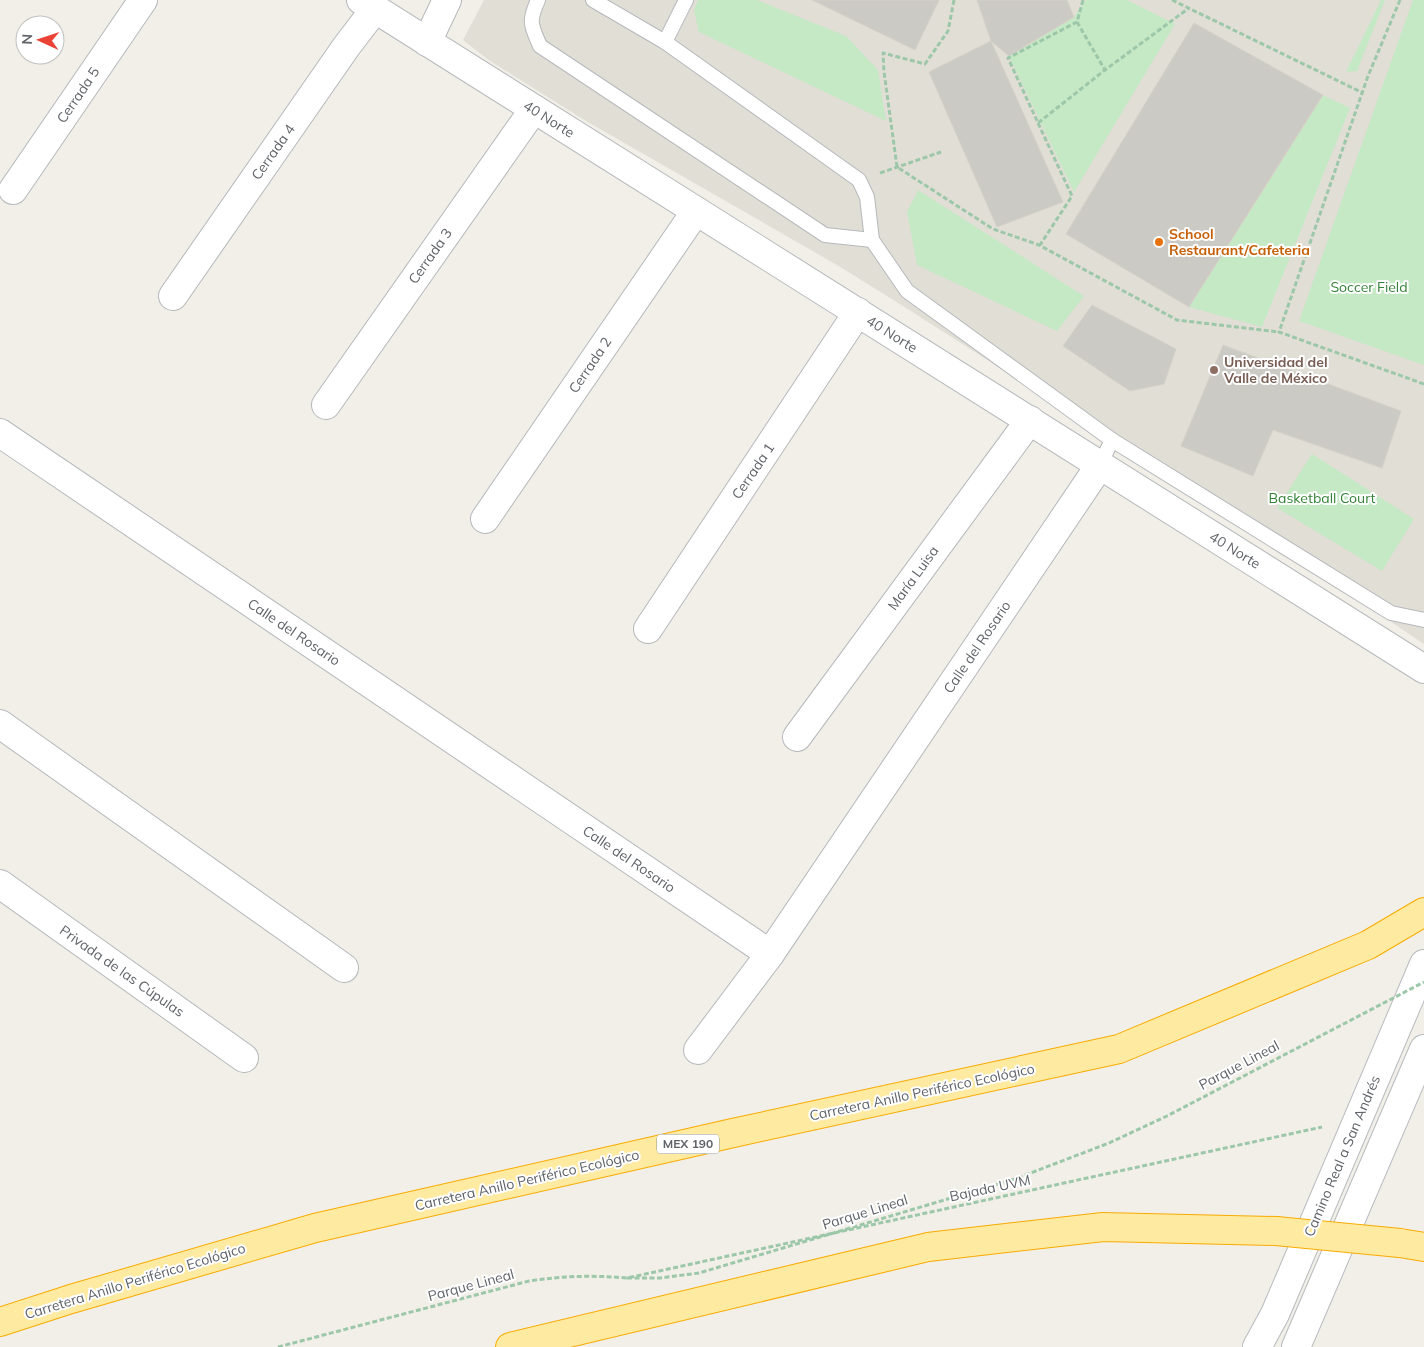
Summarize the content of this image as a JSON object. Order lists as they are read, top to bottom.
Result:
{
  "streets": {
    "highway": ["Carretera Anillo Periférico Ecológico", "MEX 190"],
    "street": [
      "Cerrada 5",
      "40 Norte",
      "Cerrada 4",
      "Cerrada 3",
      "Cerrada 2",
      "Cerrada 1",
      "María Luisa",
      "Calle del Rosario",
      "Privada de las Cúpulas",
      "Camino Real a San Andrés"
    ],
    "path": ["Parque Lineal", "Bajada UVM"]
  },
  "crossings": [
    ["40 Norte", "Cerrada 4"],
    ["40 Norte", "Cerrada 3"],
    ["40 Norte", "Cerrada 2"],
    ["40 Norte", "Cerrada 1"],
    ["40 Norte", "María Luisa"],
    ["40 Norte", "Calle del Rosario"],
    ["Parque Lineal", "Bajada UVM"],
    ["Camino Real a San Andrés", "Bajada UVM"]
  ],
  "parks": ["Soccer Field", "Basketball Court"],
  "places": ["School Restaurant/Cafeteria", "Universidad del Valle de México"],
  "north": "left"
}
